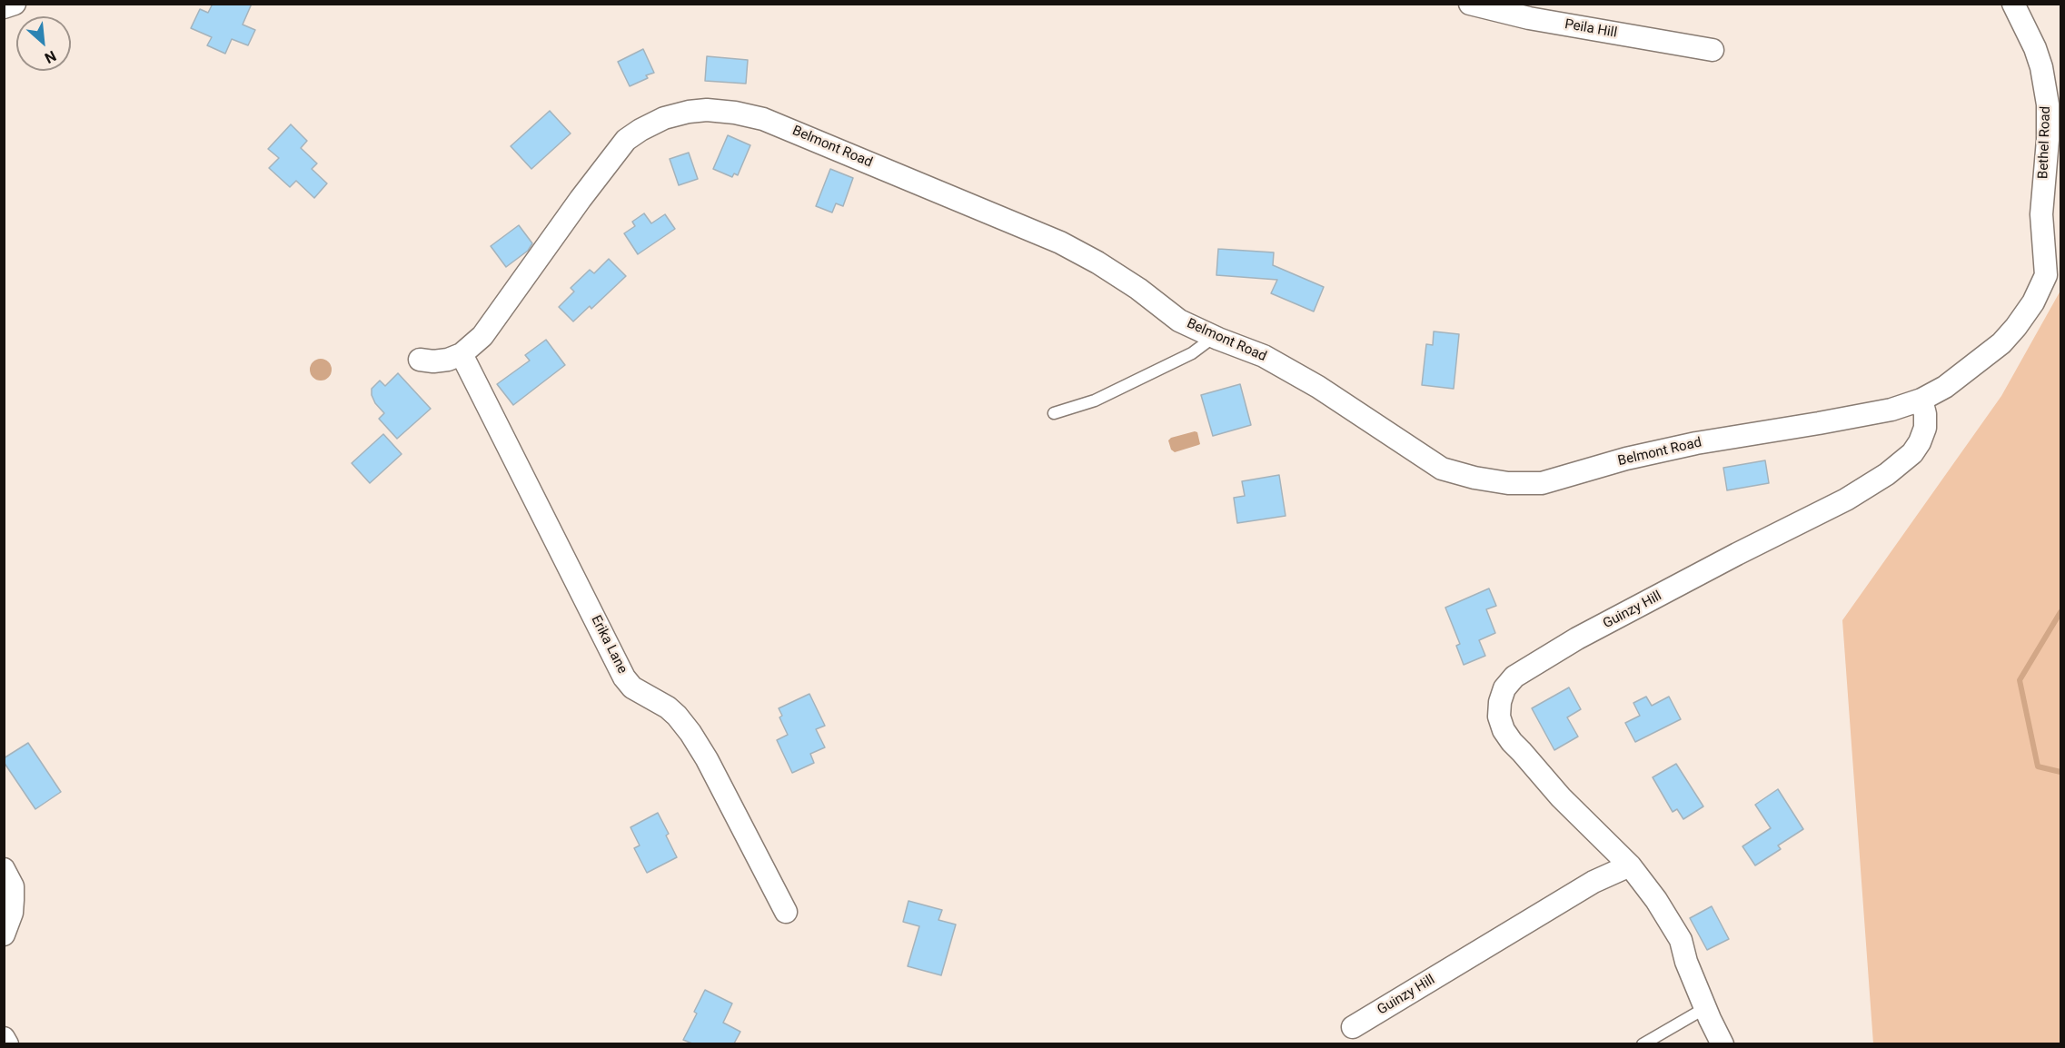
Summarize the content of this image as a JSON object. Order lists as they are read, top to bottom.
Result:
{
  "streets": {
    "street": [
      "Peila Hill",
      "Bethel Road",
      "Belmont Road",
      "Guinzy Hill",
      "Erika Lane"
    ]
  },
  "crossings": [
    ["Bethel Road", "Belmont Road"],
    ["Belmont Road", "Guinzy Hill"],
    ["Belmont Road", "Erika Lane"]
  ],
  "north": "bottom right"
}
